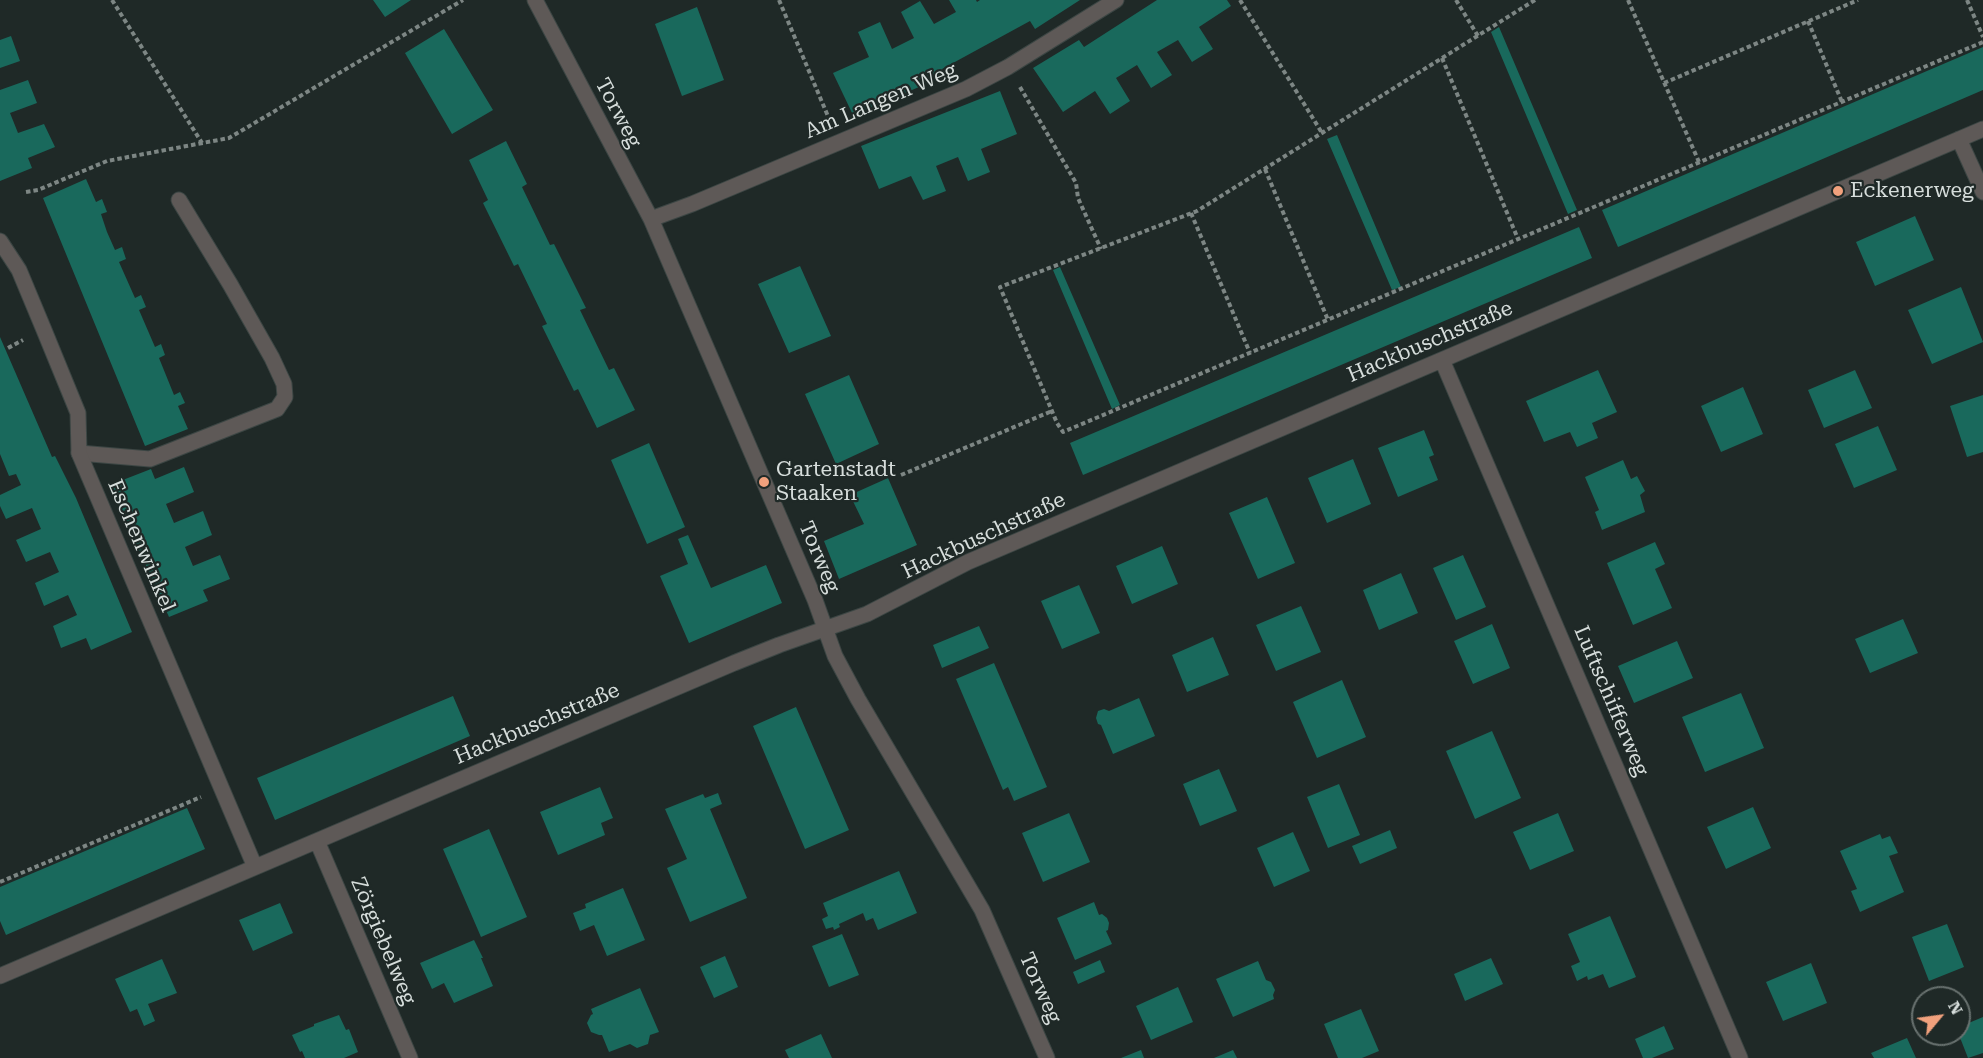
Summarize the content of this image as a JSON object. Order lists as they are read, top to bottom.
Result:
{
  "streets": {
    "street": [
      "Am Langen Weg",
      "Torweg",
      "Hackbuschstraße",
      "Eschenwinkel",
      "Luftschifferweg",
      "Zörgiebelweg"
    ]
  },
  "crossings": [
    ["Am Langen Weg", "Torweg"],
    ["Torweg", "Hackbuschstraße"],
    ["Hackbuschstraße", "Eschenwinkel"],
    ["Hackbuschstraße", "Luftschifferweg"],
    ["Hackbuschstraße", "Zörgiebelweg"]
  ],
  "places": ["Eckenerweg", "Gartenstadt Staaken"],
  "north": "top right"
}
